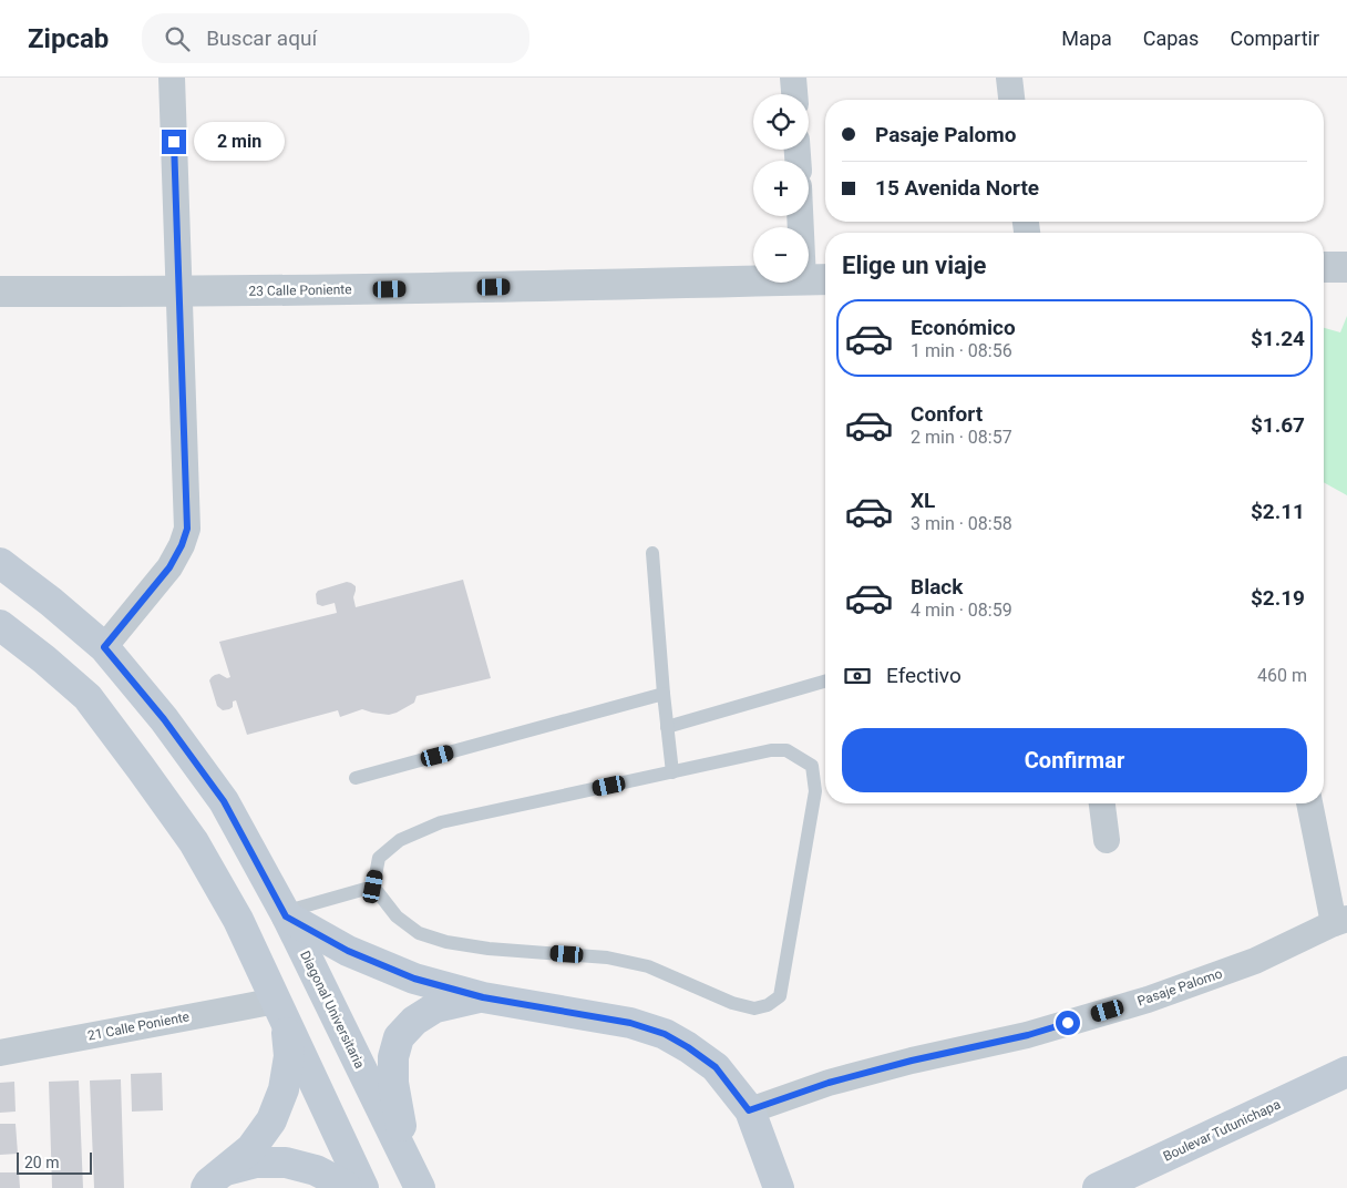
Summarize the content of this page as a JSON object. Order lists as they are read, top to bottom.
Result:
{
  "streets": {
    "main road": ["Diagonal Universitaria", "Boulevar Tutunichapa"],
    "street": ["23 Calle Poniente", "Pasaje Palomo", "21 Calle Poniente"]
  },
  "scale_bar": "20 m",
  "page": {
    "header": "Zipcab",
    "search": "Buscar aquí",
    "nav": ["Mapa", "Capas", "Compartir"],
    "map_buttons": ["+", "−"],
    "banner": ["Pasaje Palomo", "15 Avenida Norte"],
    "bubble": "2 min",
    "heading": "Elige un viaje",
    "list": [
      {
        "name": "Económico",
        "note": "1 min · 08:56",
        "value": "$1.24"
      },
      {
        "name": "Confort",
        "note": "2 min · 08:57",
        "value": "$1.67"
      },
      {
        "name": "XL",
        "note": "3 min · 08:58",
        "value": "$2.11"
      },
      {
        "name": "Black",
        "note": "4 min · 08:59",
        "value": "$2.19"
      }
    ],
    "pay": ["Efectivo", "460 m"],
    "buttons": "Confirmar",
    "scale": "20 m"
  }
}
